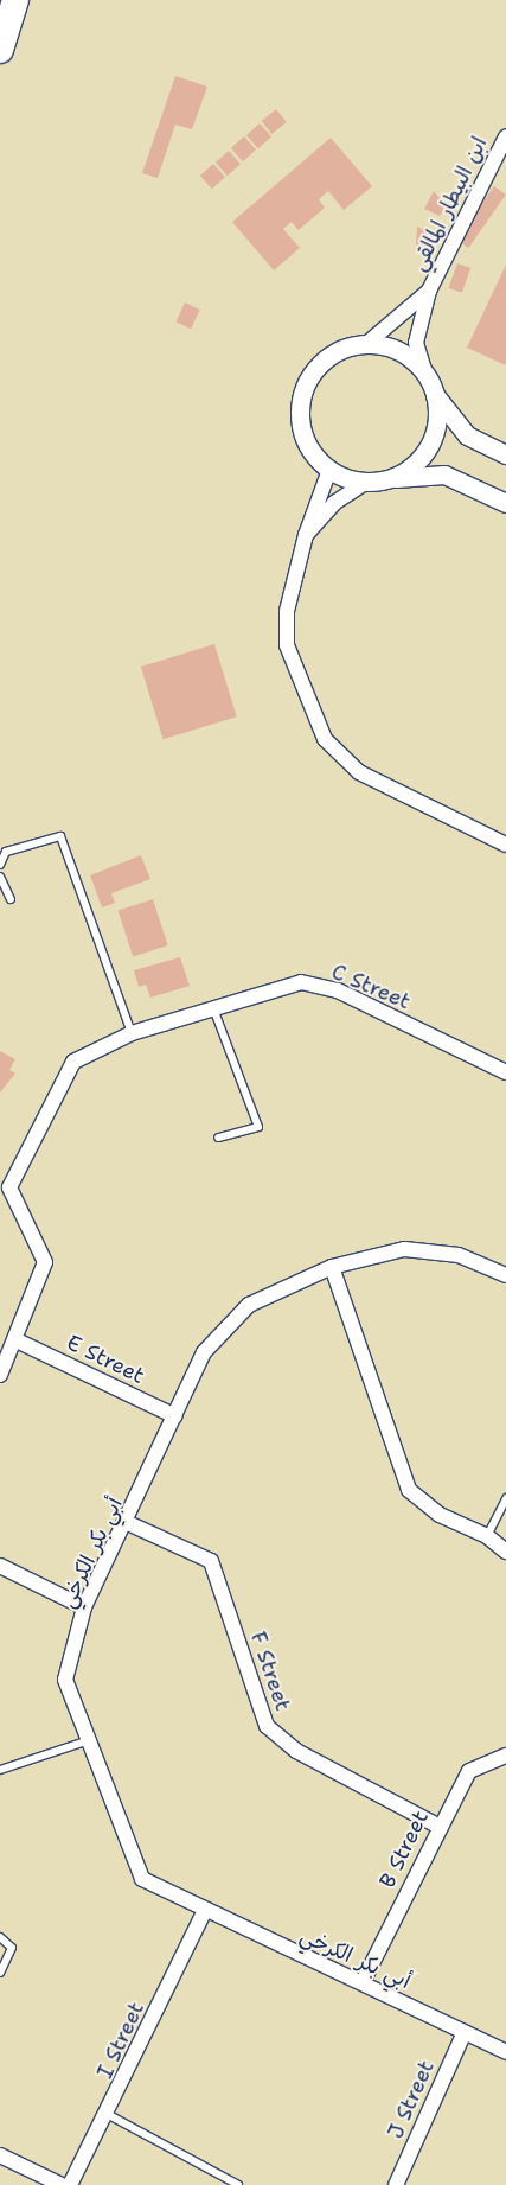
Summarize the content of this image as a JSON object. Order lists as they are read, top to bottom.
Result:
{
  "streets": {
    "street": [
      "ابن البيطار المالقي",
      "C Street",
      "E Street",
      "أبي بكر الكرخي",
      "F Street",
      "B Street",
      "I Street",
      "J Street"
    ]
  },
  "crossings": [
    ["C Street", "E Street"],
    ["E Street", "أبي بكر الكرخي"],
    ["أبي بكر الكرخي", "F Street"],
    ["أبي بكر الكرخي", "B Street"],
    ["أبي بكر الكرخي", "I Street"],
    ["أبي بكر الكرخي", "J Street"],
    ["F Street", "B Street"]
  ]
}
